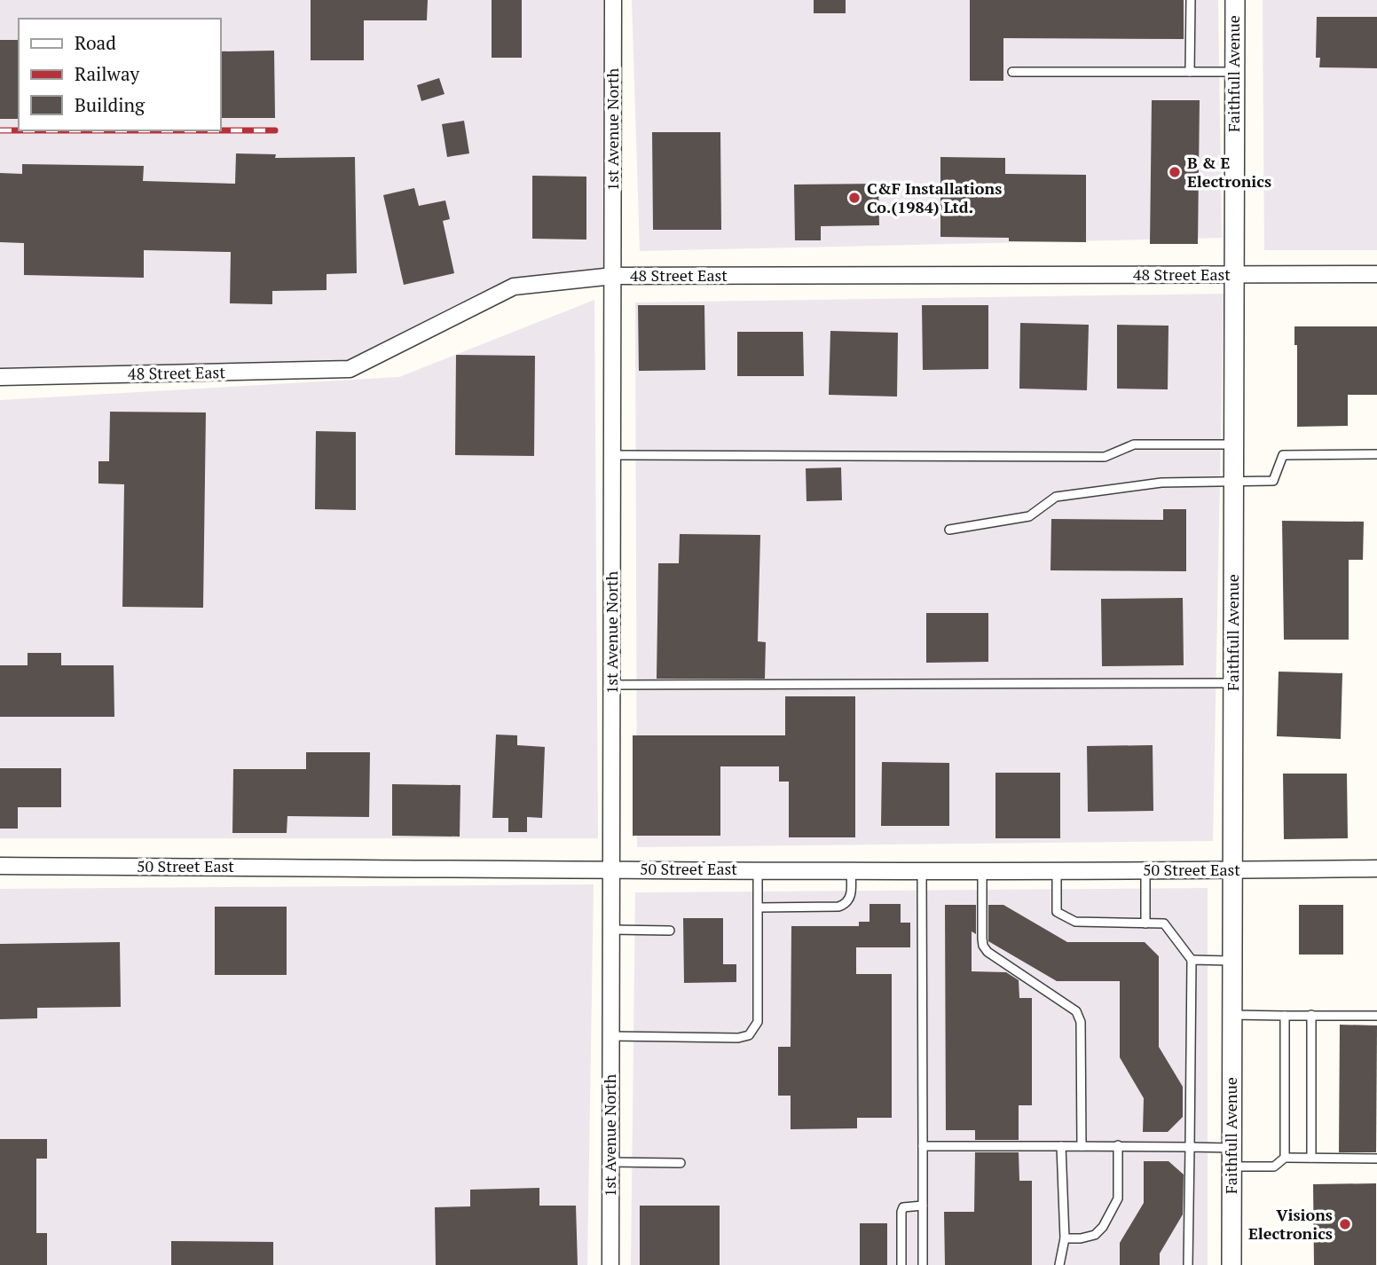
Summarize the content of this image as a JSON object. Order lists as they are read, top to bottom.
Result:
{
  "streets": {
    "street": [
      "Faithfull Avenue",
      "1st Avenue North",
      "48 Street East",
      "50 Street East"
    ]
  },
  "crossings": [
    ["Faithfull Avenue", "48 Street East"],
    ["Faithfull Avenue", "50 Street East"],
    ["1st Avenue North", "48 Street East"],
    ["1st Avenue North", "50 Street East"]
  ],
  "places": ["B & E Electronics", "C&F Installations Co.(1984) Ltd.", "Visions Electronics"],
  "legend": ["Road", "Railway", "Building"]
}
